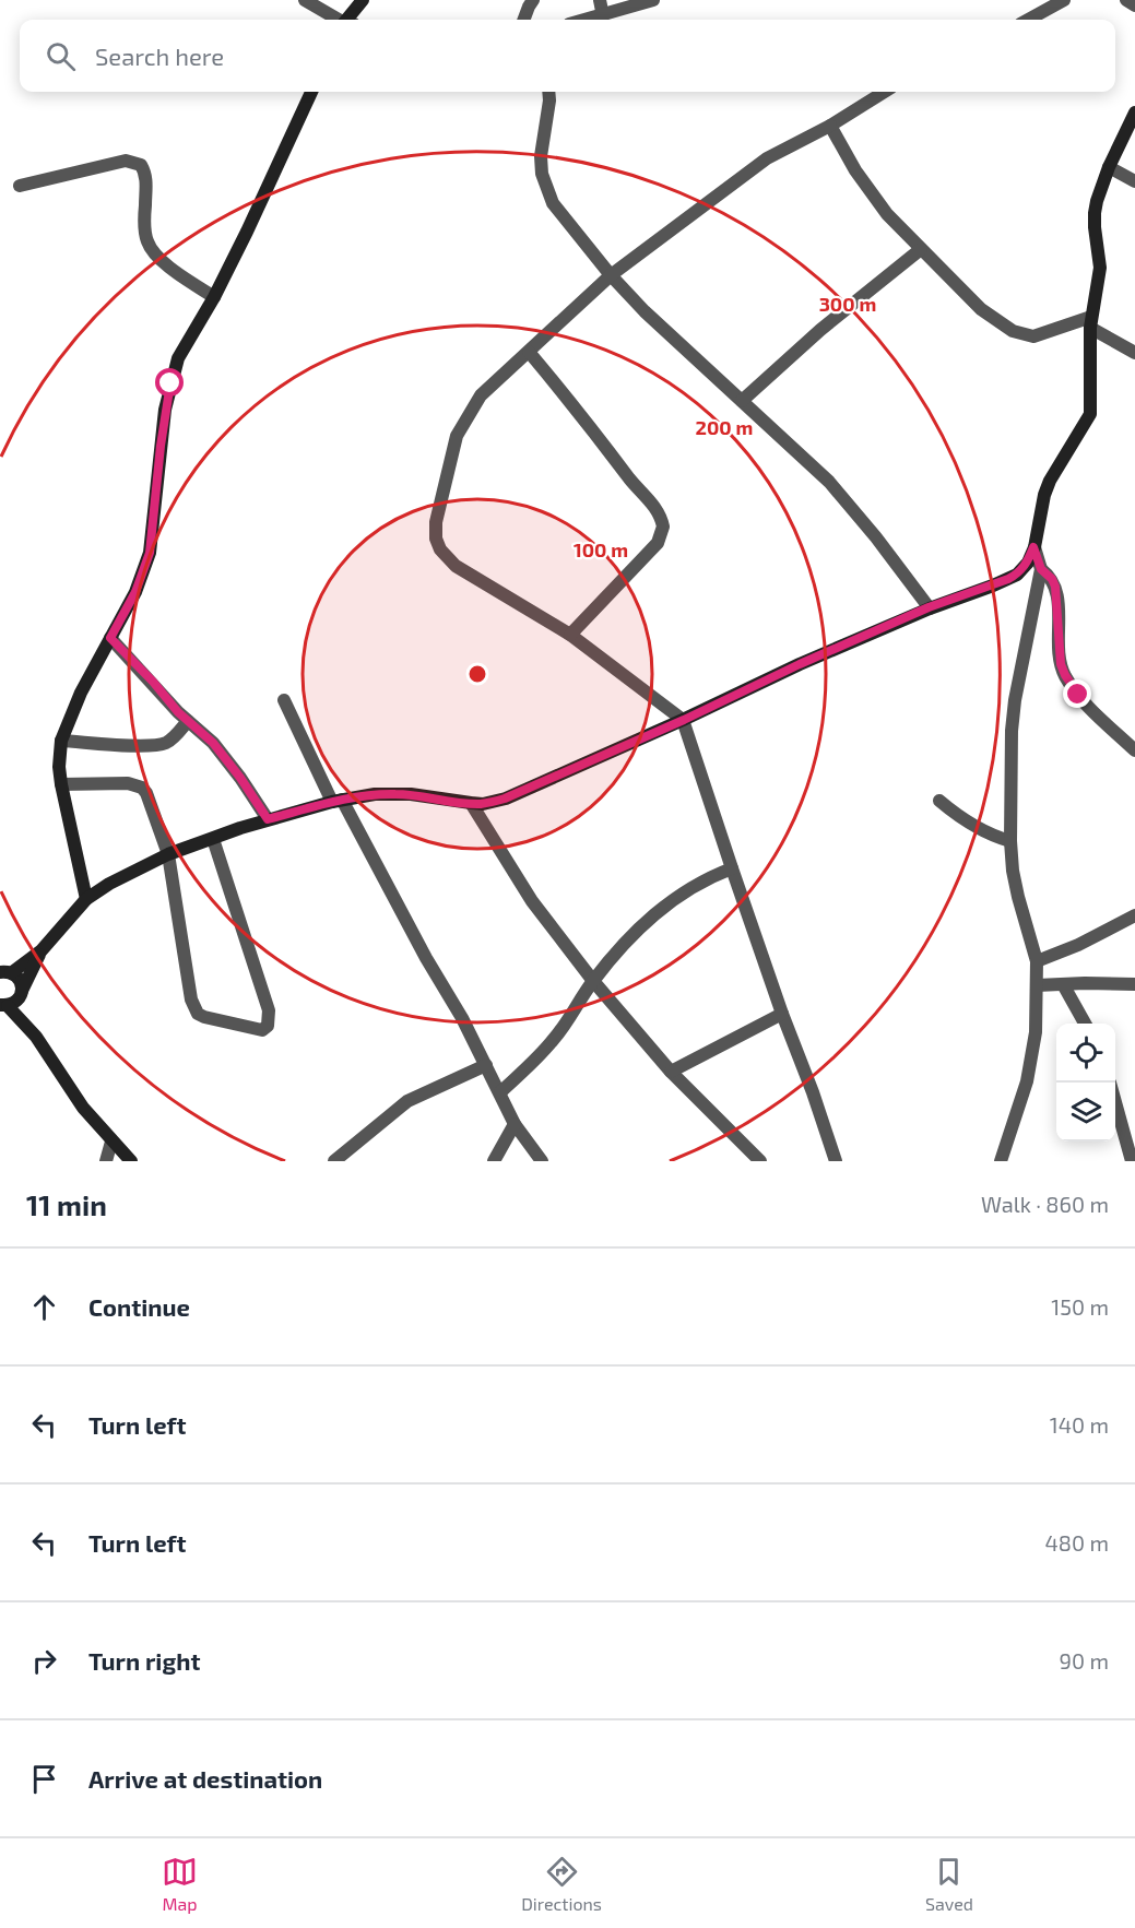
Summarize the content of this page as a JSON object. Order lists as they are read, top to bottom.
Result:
{
  "page": {
    "search": "Search here",
    "heading": ["11 min", "Walk · 860 m"],
    "list": [
      ["Continue", "150 m"],
      ["Turn left", "140 m"],
      ["Turn left", "480 m"],
      ["Turn right", "90 m"],
      "Arrive at destination"
    ],
    "nav": ["Map", "Directions", "Saved"]
  },
  "rings": ["300 m", "200 m", "100 m"]
}
